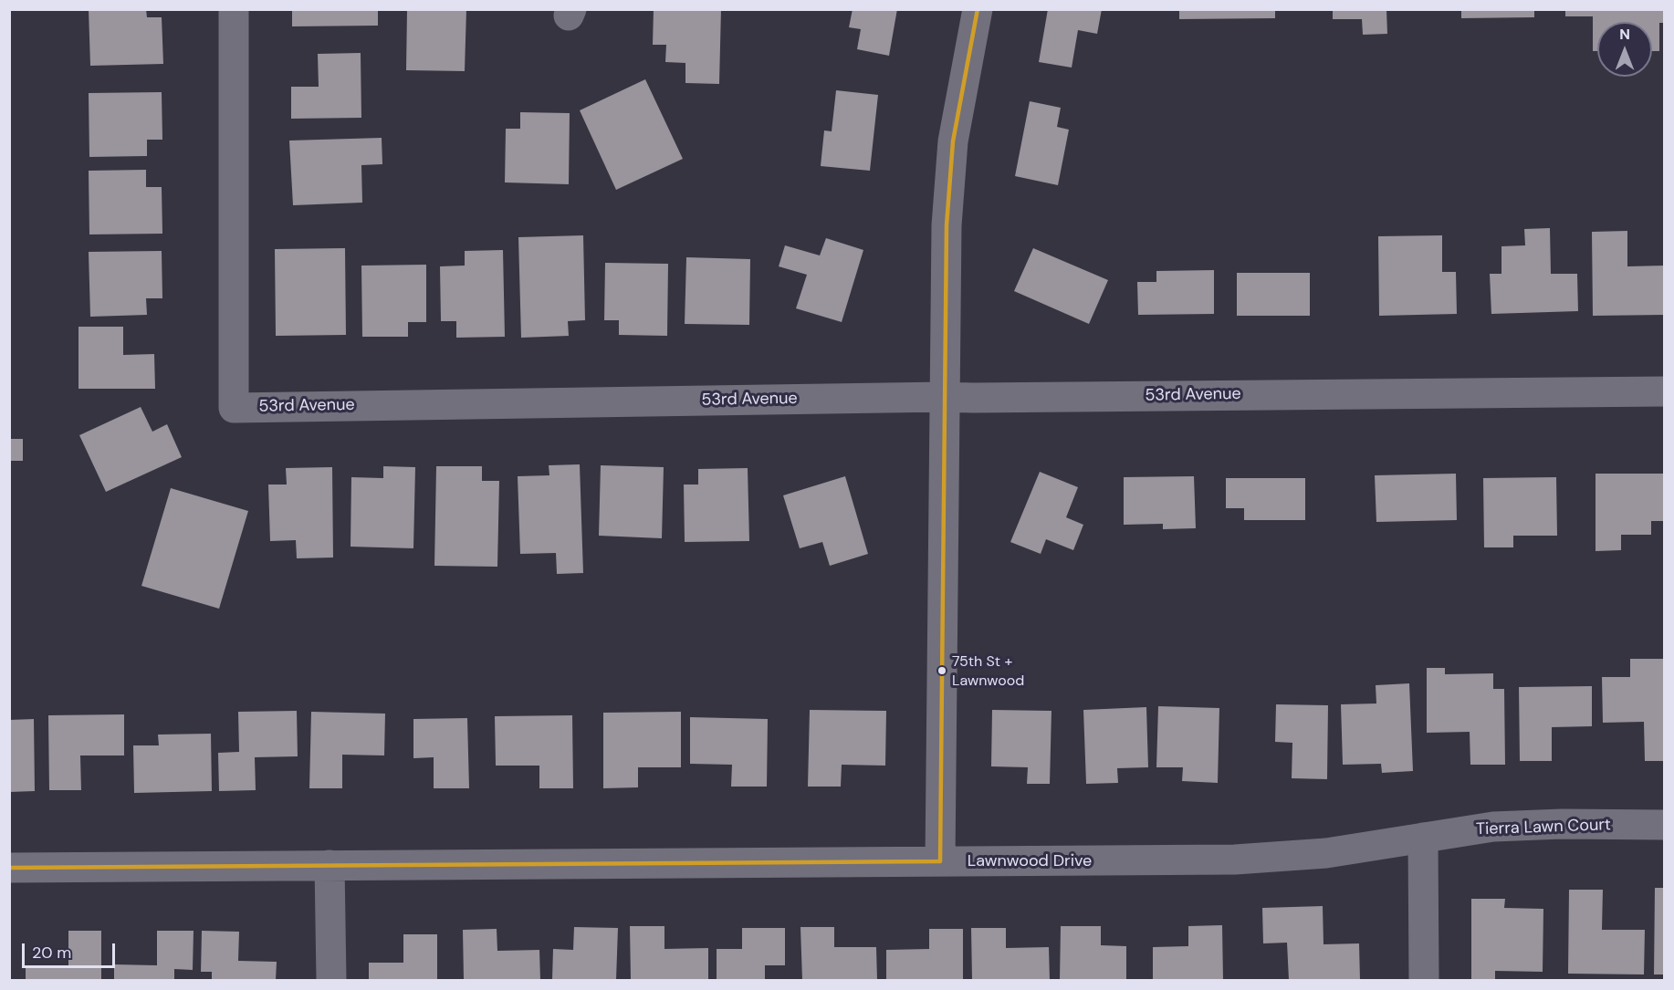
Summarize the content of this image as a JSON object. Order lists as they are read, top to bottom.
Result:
{
  "streets": {
    "street": ["53rd Avenue", "Tierra Lawn Court", "Lawnwood Drive"]
  },
  "crossings": [
    ["Tierra Lawn Court", "Lawnwood Drive"]
  ],
  "places": ["75th St + Lawnwood"],
  "scale_bar": "20 m",
  "north": "top"
}
